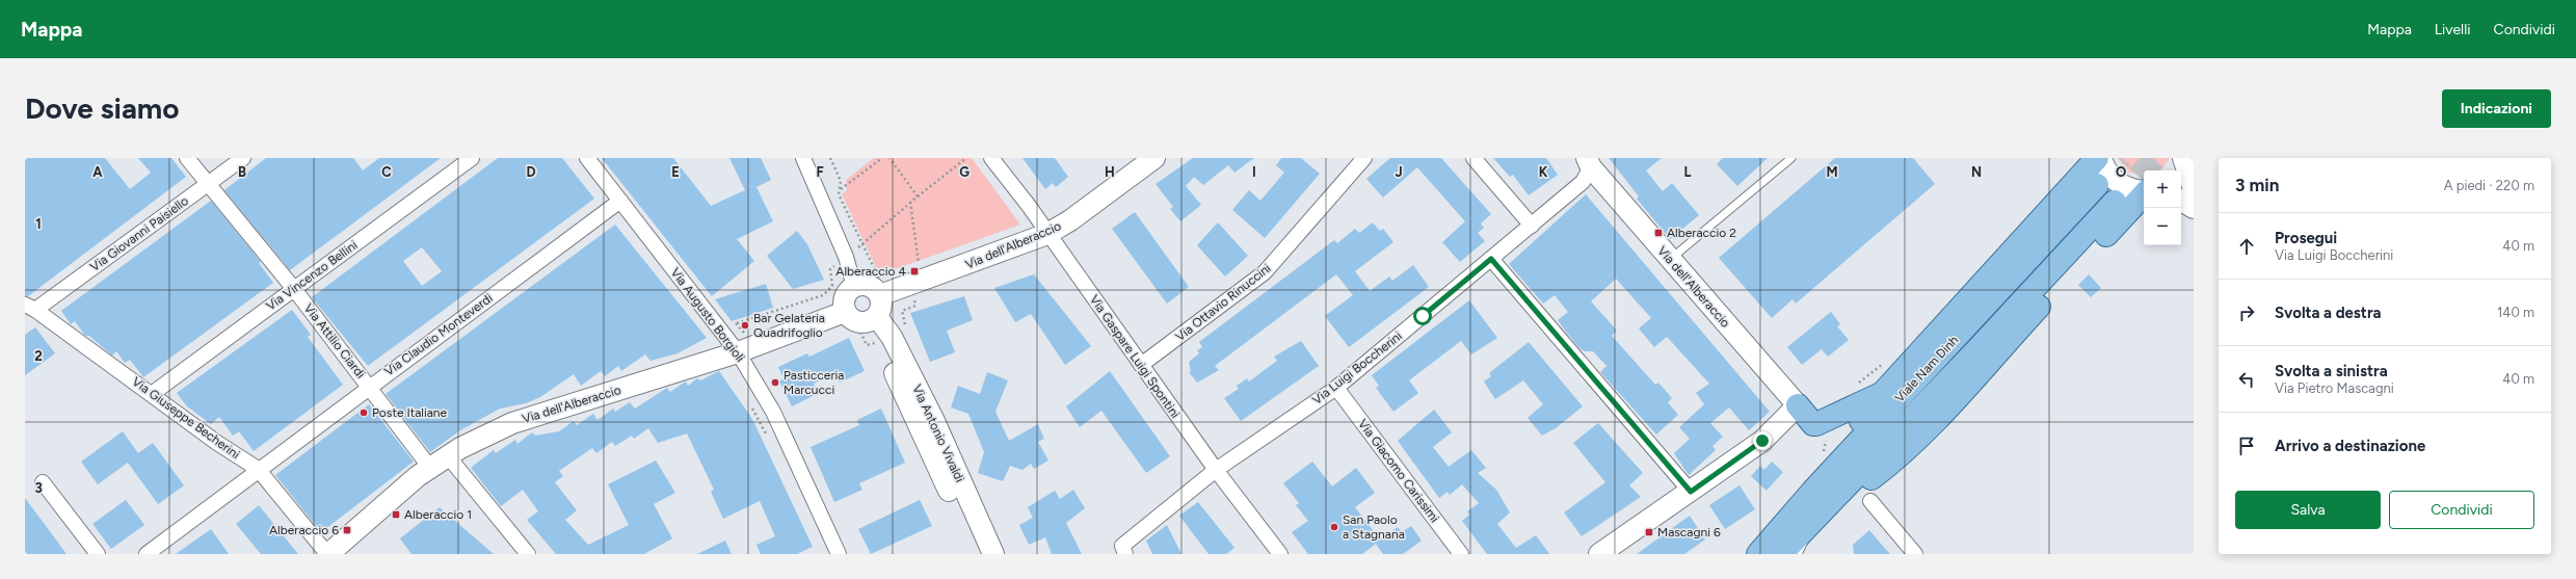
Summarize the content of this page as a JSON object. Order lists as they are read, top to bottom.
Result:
{
  "streets": {
    "main road": ["Viale Nam Dinh"],
    "street": [
      "Via Giovanni Paisiello",
      "Via dell'Alberaccio",
      "Via Vincenzo Bellini",
      "Via Ottavio Rinuccini",
      "Via Augusto Borgioli",
      "Via Claudio Monteverdi",
      "Via Attilio Ciardi",
      "Via Gaspare Luigi Spontini",
      "Via Luigi Boccherini",
      "Via Giuseppe Becherini",
      "Via Antonio Vivaldi",
      "Via Giacomo Carissimi"
    ]
  },
  "crossings": [
    ["Via Giovanni Paisiello", "Via Attilio Ciardi"],
    ["Via Giovanni Paisiello", "Via Giuseppe Becherini"],
    ["Via dell'Alberaccio", "Via Augusto Borgioli"],
    ["Via dell'Alberaccio", "Via Attilio Ciardi"],
    ["Via dell'Alberaccio", "Via Gaspare Luigi Spontini"],
    ["Via dell'Alberaccio", "Via Luigi Boccherini"],
    ["Via dell'Alberaccio", "Via Giuseppe Becherini"],
    ["Via dell'Alberaccio", "Via Antonio Vivaldi"],
    ["Via Vincenzo Bellini", "Via Attilio Ciardi"],
    ["Via Vincenzo Bellini", "Via Giuseppe Becherini"],
    ["Via Ottavio Rinuccini", "Via Gaspare Luigi Spontini"],
    ["Via Augusto Borgioli", "Via Claudio Monteverdi"],
    ["Via Claudio Monteverdi", "Via Attilio Ciardi"],
    ["Via Claudio Monteverdi", "Via Giuseppe Becherini"],
    ["Via Gaspare Luigi Spontini", "Via Luigi Boccherini"],
    ["Via Luigi Boccherini", "Via Giacomo Carissimi"]
  ],
  "places": {
    "transit": [
      "Alberaccio 2",
      "Alberaccio 4",
      "Alberaccio 1",
      "Alberaccio 6",
      "Mascagni 6"
    ],
    "other": [
      "Bar Gelateria Quadrifoglio",
      "Pasticceria Marcucci",
      "Poste Italiane",
      "San Paolo a Stagnana"
    ]
  },
  "page": {
    "header": "Mappa",
    "nav": ["Mappa", "Livelli", "Condividi"],
    "buttons": [
      "Indicazioni",
      ["Salva", "Condividi"]
    ],
    "title": "Dove siamo",
    "heading": ["3 min", "A piedi · 220 m"],
    "map_buttons": ["+", "−"],
    "list": [
      ["Prosegui", "Via Luigi Boccherini", "40 m"],
      ["Svolta a destra", "140 m"],
      ["Svolta a sinistra", "Via Pietro Mascagni", "40 m"],
      "Arrivo a destinazione"
    ]
  },
  "grid": {
    "columns": [
      "A",
      "B",
      "C",
      "D",
      "E",
      "F",
      "G",
      "H",
      "I",
      "J",
      "K",
      "L",
      "M",
      "N",
      "O"
    ],
    "rows": ["1", "2", "3"]
  }
}
